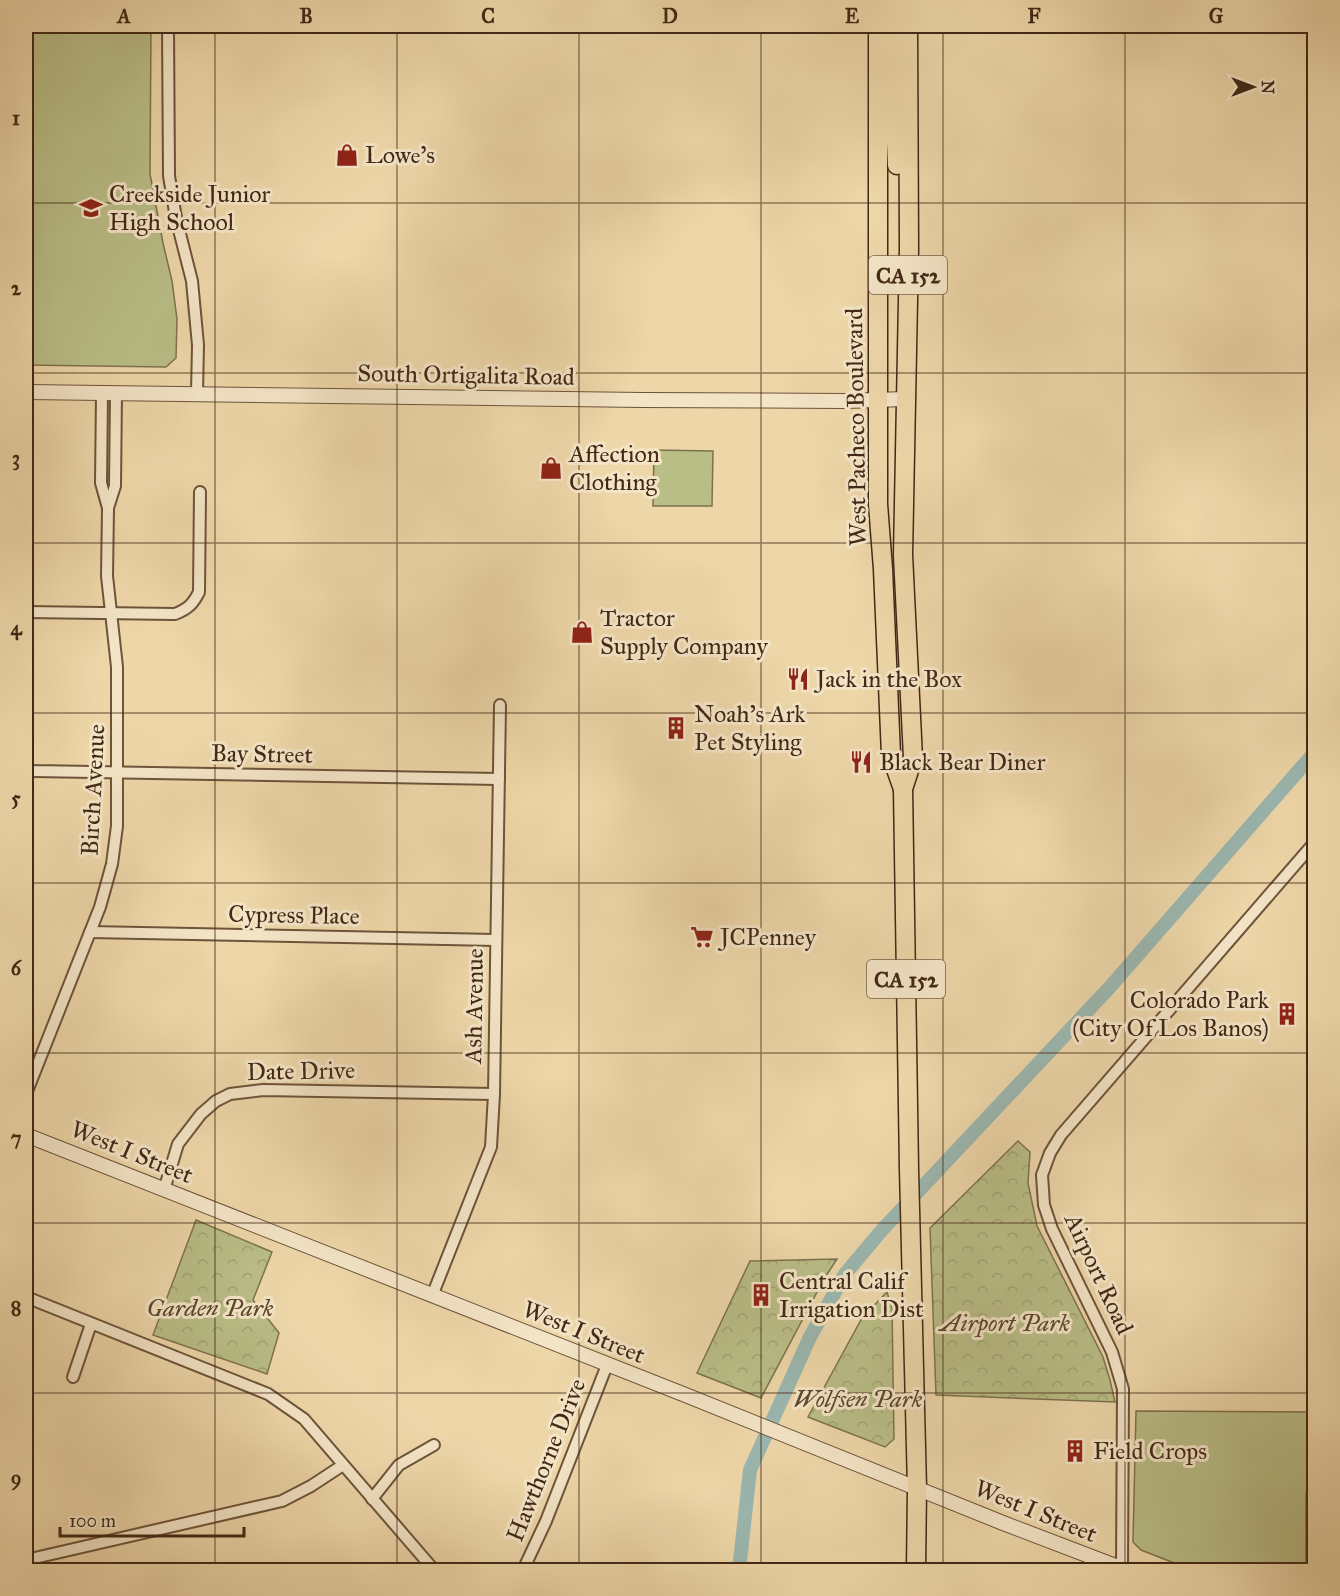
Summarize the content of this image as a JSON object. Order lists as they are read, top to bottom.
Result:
{
  "streets": {
    "highway": ["CA 152", "West Pacheco Boulevard"],
    "street": [
      "South Ortigalita Road",
      "Bay Street",
      "Birch Avenue",
      "Cypress Place",
      "Ash Avenue",
      "Date Drive",
      "West I Street",
      "Airport Road",
      "Hawthorne Drive"
    ]
  },
  "crossings": [
    ["South Ortigalita Road", "West Pacheco Boulevard"],
    ["South Ortigalita Road", "Birch Avenue"],
    ["West Pacheco Boulevard", "West I Street"],
    ["Bay Street", "Birch Avenue"],
    ["Bay Street", "Ash Avenue"],
    ["Birch Avenue", "Cypress Place"],
    ["Cypress Place", "Ash Avenue"],
    ["Ash Avenue", "Date Drive"],
    ["Ash Avenue", "West I Street"],
    ["Date Drive", "West I Street"],
    ["West I Street", "Airport Road"],
    ["West I Street", "Hawthorne Drive"]
  ],
  "parks": ["Garden Park", "Airport Park", "Wolfsen Park"],
  "places": {
    "shop": ["Lowe's", "Affection Clothing", "Tractor Supply Company"],
    "school or university": ["Creekside Junior High School"],
    "restaurant": ["Jack in the Box", "Black Bear Diner"],
    "building": [
      "Noah's Ark Pet Styling",
      "Colorado Park (City Of Los Banos)",
      "Central Calif Irrigation Dist",
      "Field Crops"
    ],
    "supermarket": ["JCPenney"]
  },
  "scale_bar": "100 m",
  "north": "right",
  "grid": {
    "columns": [
      "A",
      "B",
      "C",
      "D",
      "E",
      "F",
      "G"
    ],
    "rows": [
      "1",
      "2",
      "3",
      "4",
      "5",
      "6",
      "7",
      "8",
      "9"
    ]
  }
}
